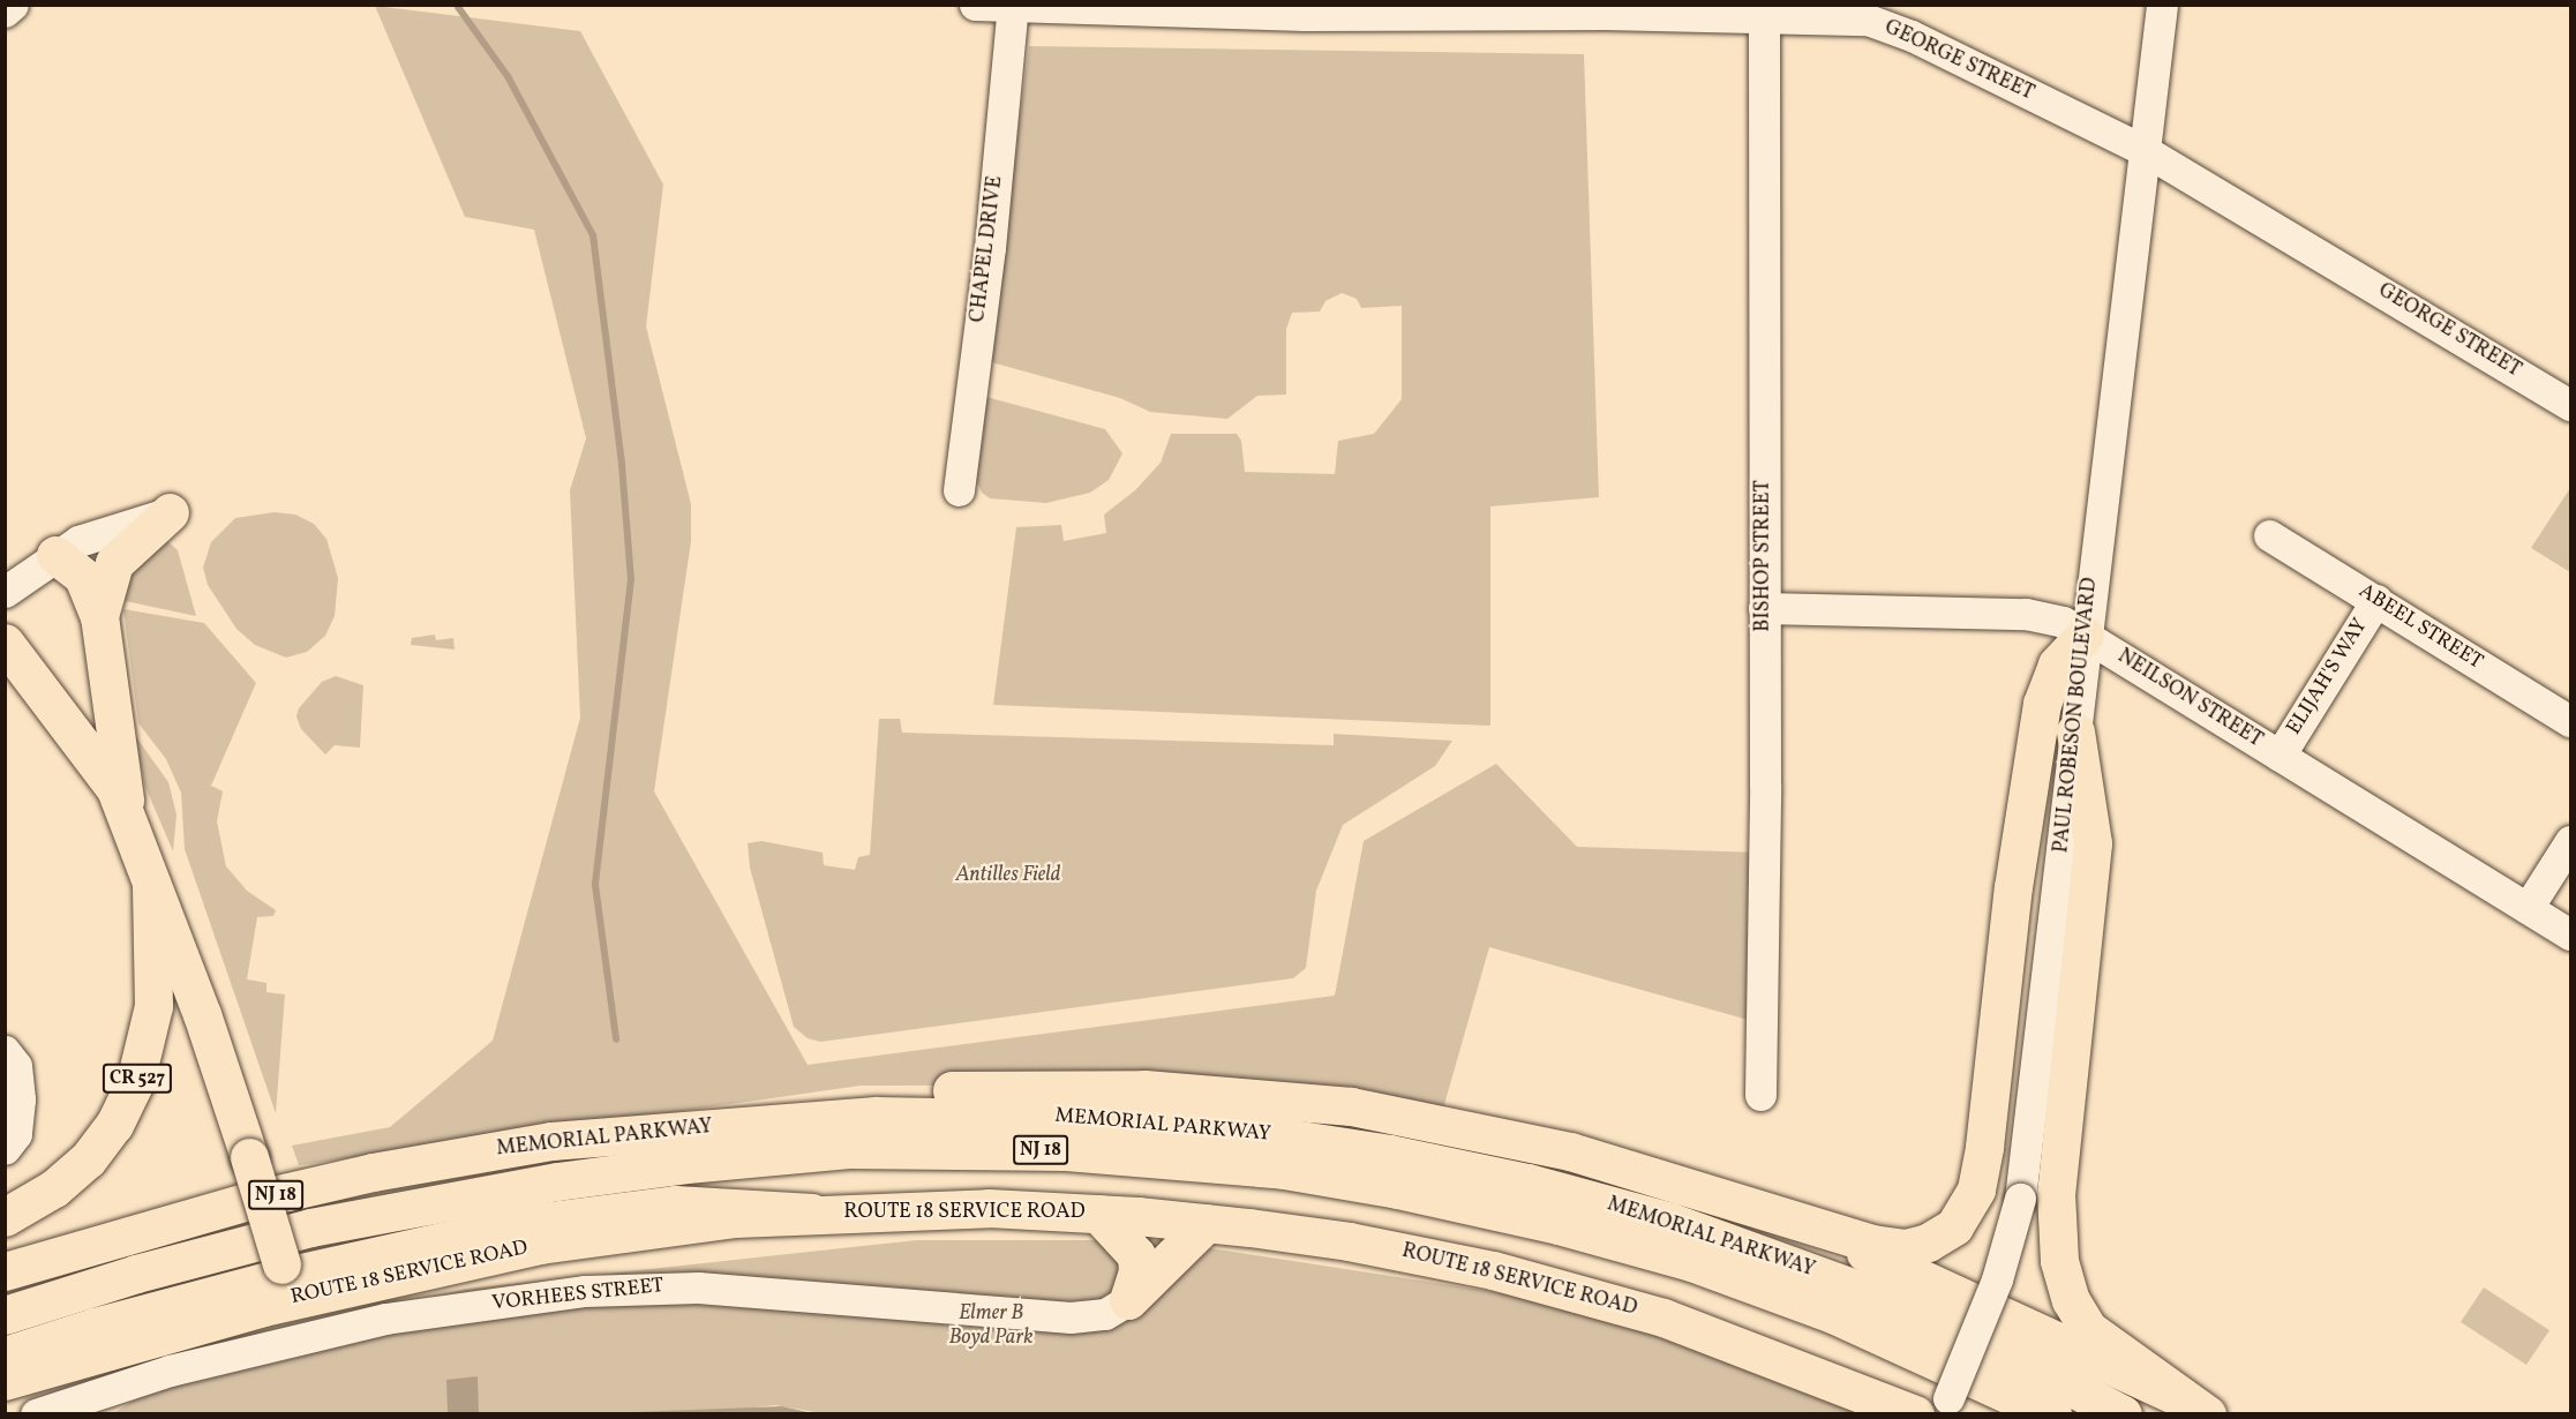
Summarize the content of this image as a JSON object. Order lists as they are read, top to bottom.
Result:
{
  "streets": {
    "main road": [
      "CR 527",
      "MEMORIAL PARKWAY",
      "NJ 18",
      "ROUTE 18 SERVICE ROAD"
    ],
    "street": [
      "GEORGE STREET",
      "CHAPEL DRIVE",
      "BISHOP STREET",
      "ABEEL STREET",
      "ELIJAH'S WAY",
      "NEILSON STREET",
      "PAUL ROBESON BOULEVARD",
      "VORHEES STREET"
    ]
  },
  "crossings": [
    ["GEORGE STREET", "CHAPEL DRIVE"],
    ["GEORGE STREET", "BISHOP STREET"],
    ["GEORGE STREET", "PAUL ROBESON BOULEVARD"],
    ["BISHOP STREET", "NEILSON STREET"],
    ["ABEEL STREET", "ELIJAH'S WAY"],
    ["ELIJAH'S WAY", "NEILSON STREET"],
    ["NEILSON STREET", "PAUL ROBESON BOULEVARD"]
  ],
  "parks": ["Antilles Field", "Elmer B Boyd Park"]
}
